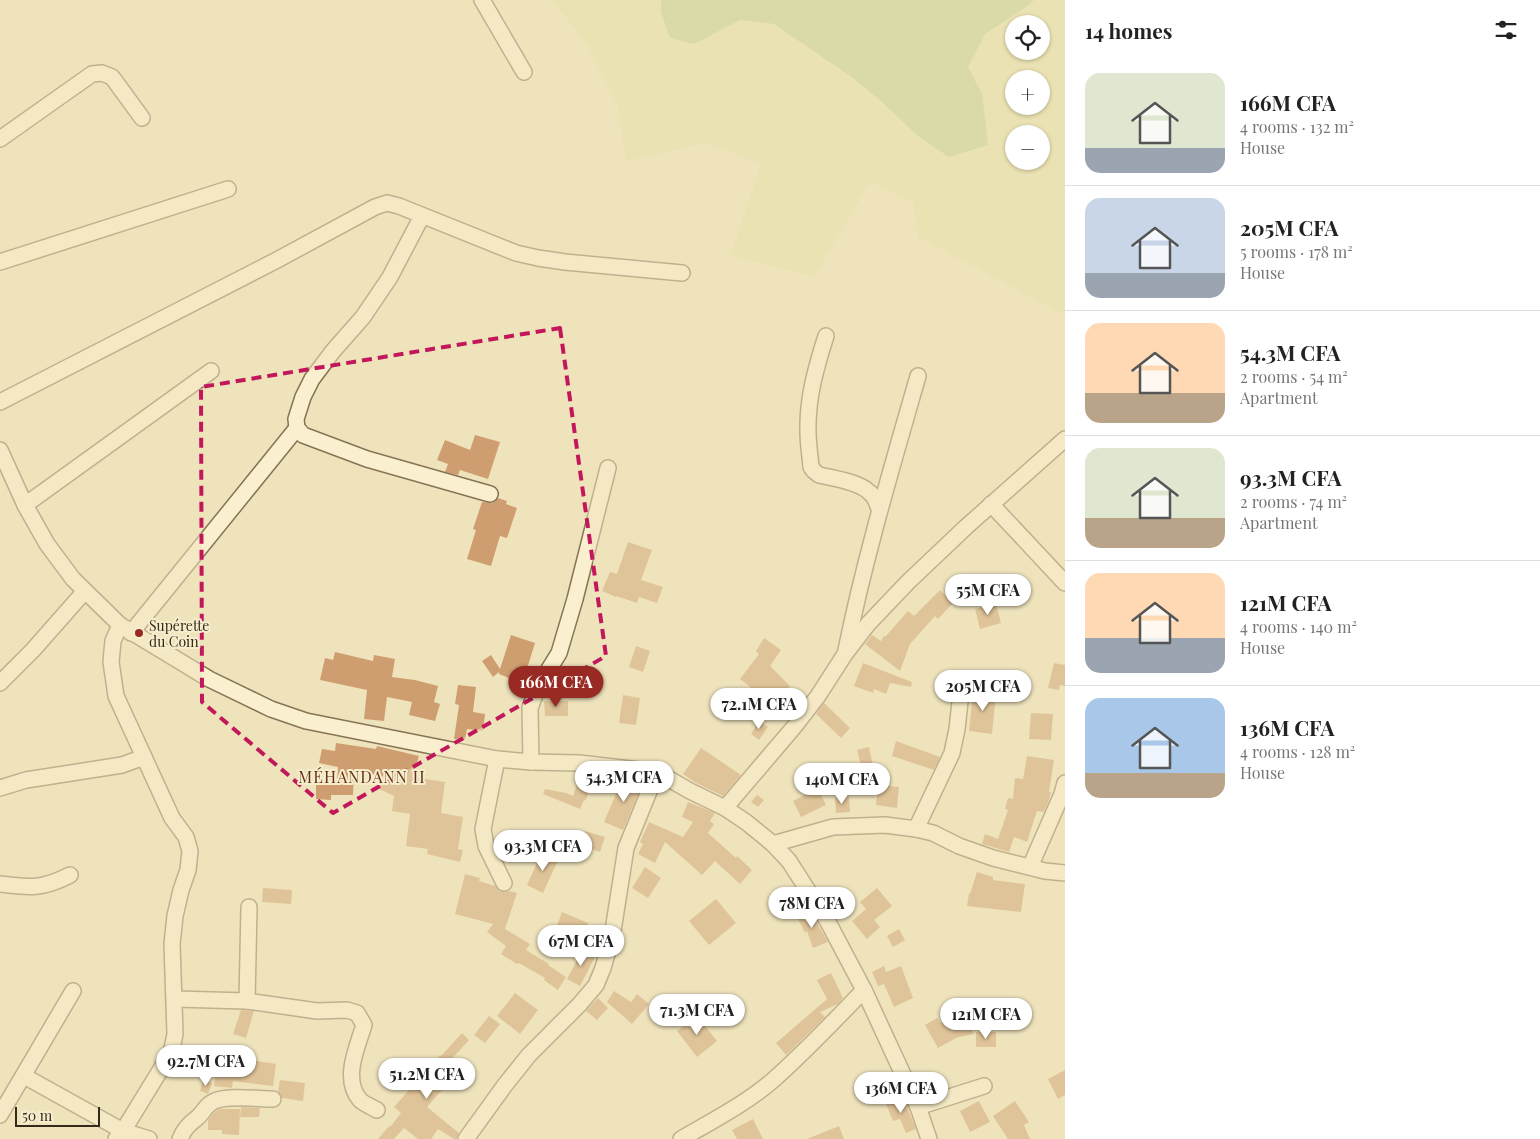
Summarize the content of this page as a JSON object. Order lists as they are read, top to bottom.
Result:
{
  "districts": ["MÉHANDANN II"],
  "places": ["Supérette du Coin"],
  "scale_bar": "50 m",
  "page": {
    "heading": "14 homes",
    "map_buttons": ["+", "−"],
    "list": [
      {
        "name": "166M CFA",
        "note": "4 rooms · 132 m² · House"
      },
      {
        "name": "205M CFA",
        "note": "5 rooms · 178 m² · House"
      },
      {
        "name": "54.3M CFA",
        "note": "2 rooms · 54 m² · Apartment"
      },
      {
        "name": "93.3M CFA",
        "note": "2 rooms · 74 m² · Apartment"
      },
      {
        "name": "121M CFA",
        "note": "4 rooms · 140 m² · House"
      },
      {
        "name": "136M CFA",
        "note": "4 rooms · 128 m² · House"
      }
    ],
    "price": [
      "55M CFA",
      "166M CFA",
      "205M CFA",
      "72.1M CFA",
      "54.3M CFA",
      "140M CFA",
      "93.3M CFA",
      "78M CFA",
      "67M CFA",
      "71.3M CFA",
      "121M CFA",
      "92.7M CFA",
      "51.2M CFA",
      "136M CFA"
    ],
    "scale": "50 m"
  }
}
